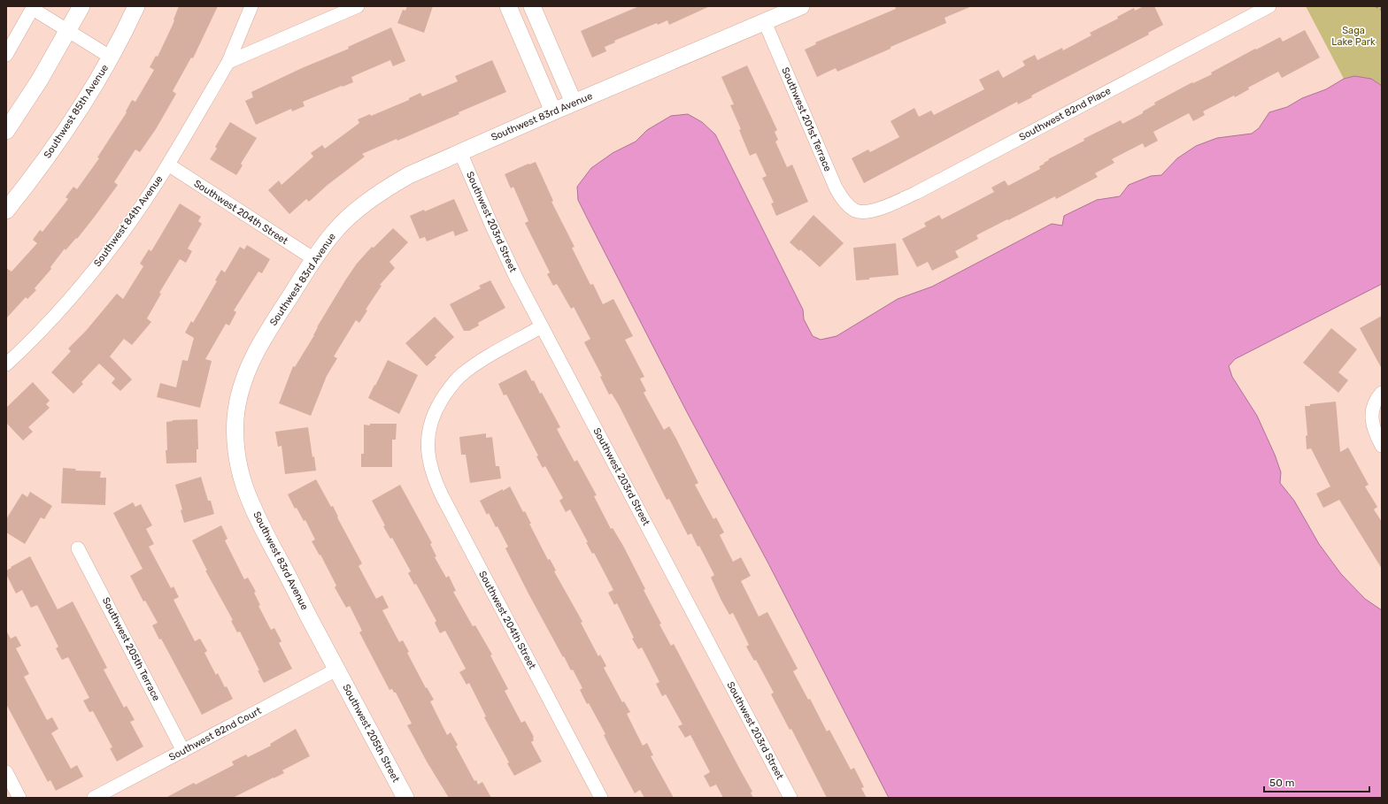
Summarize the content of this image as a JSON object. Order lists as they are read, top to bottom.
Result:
{
  "streets": {
    "street": [
      "Southwest 85th Avenue",
      "Southwest 82nd Place",
      "Southwest 83rd Avenue",
      "Southwest 201st Terrace",
      "Southwest 204th Street",
      "Southwest 84th Avenue",
      "Southwest 203rd Street",
      "Southwest 205th Terrace",
      "Southwest 205th Street",
      "Southwest 82nd Court"
    ]
  },
  "crossings": [
    ["Southwest 82nd Place", "Southwest 201st Terrace"],
    ["Southwest 83rd Avenue", "Southwest 201st Terrace"],
    ["Southwest 83rd Avenue", "Southwest 204th Street"],
    ["Southwest 83rd Avenue", "Southwest 203rd Street"],
    ["Southwest 83rd Avenue", "Southwest 205th Street"],
    ["Southwest 83rd Avenue", "Southwest 82nd Court"],
    ["Southwest 204th Street", "Southwest 84th Avenue"],
    ["Southwest 204th Street", "Southwest 203rd Street"],
    ["Southwest 205th Terrace", "Southwest 82nd Court"],
    ["Southwest 205th Street", "Southwest 82nd Court"]
  ],
  "parks": ["Saga Lake Park"],
  "scale_bar": "50 m"
}
